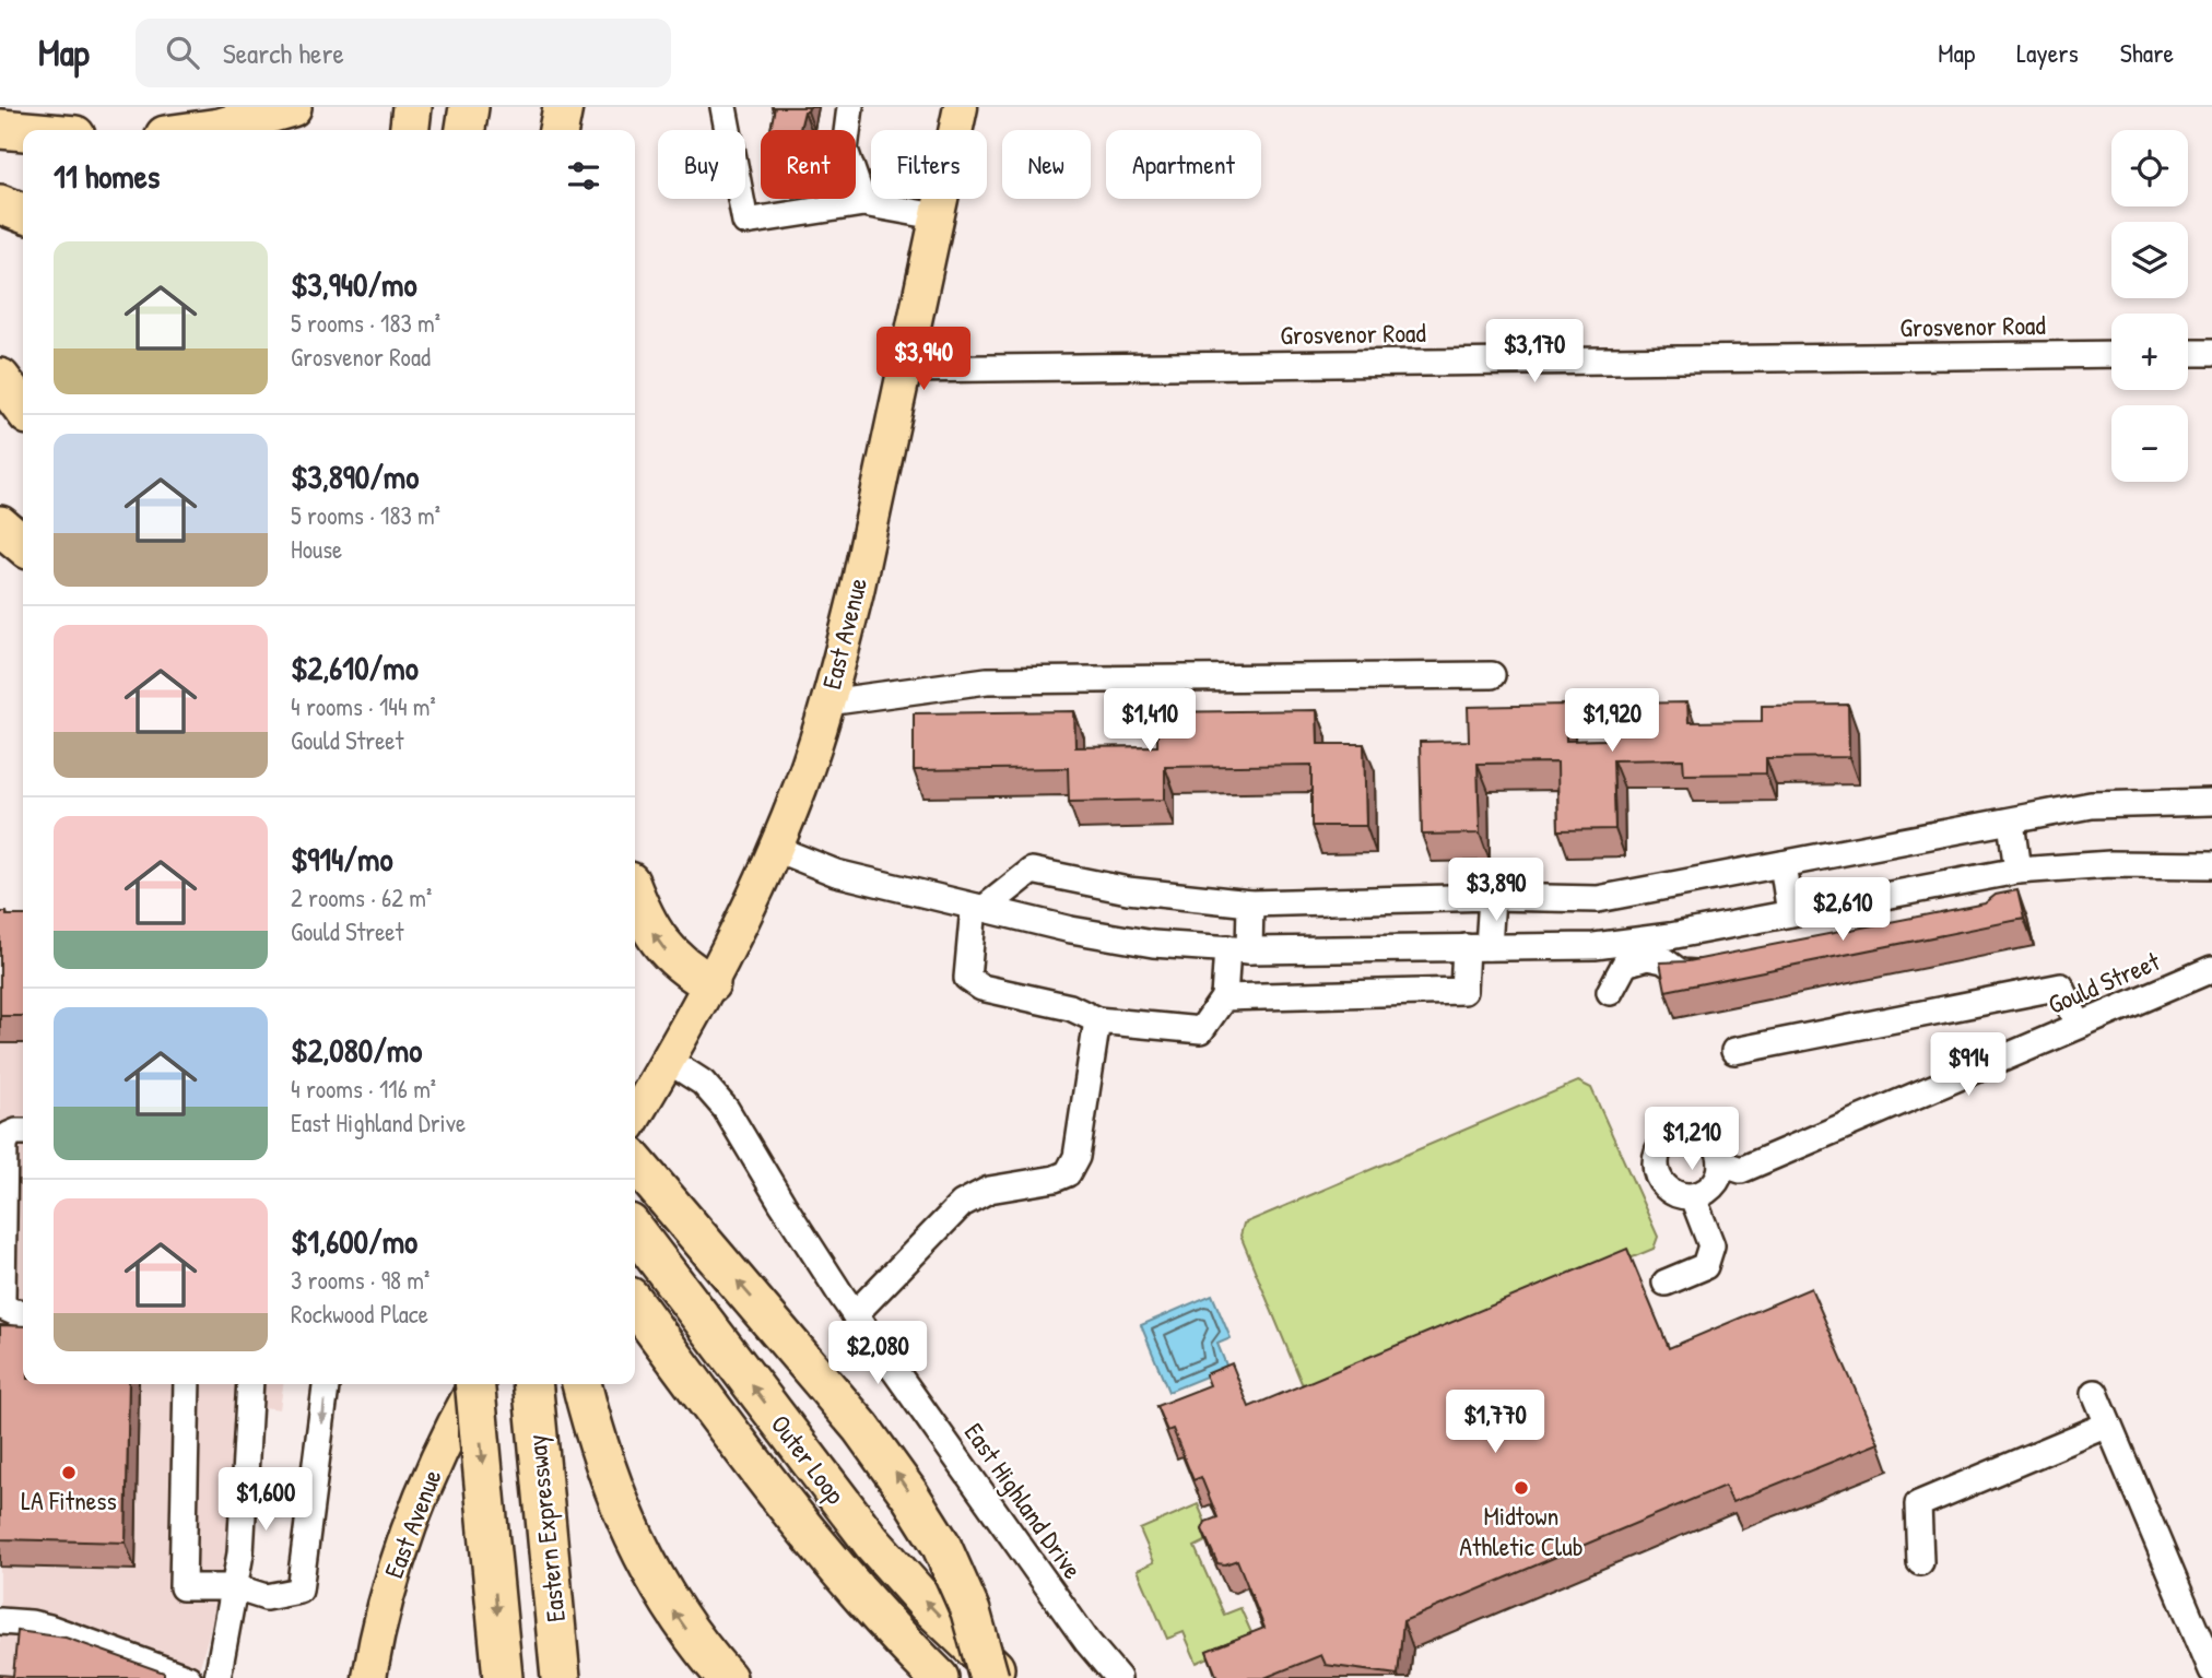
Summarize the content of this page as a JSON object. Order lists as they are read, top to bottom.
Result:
{
  "streets": {
    "highway": ["Outer Loop", "Eastern Expressway"],
    "main road": ["East Avenue"],
    "street": ["Grosvenor Road", "Gould Street", "East Highland Drive"]
  },
  "crossings": [
    ["Grosvenor Road", "East Avenue"],
    ["East Avenue", "East Highland Drive"]
  ],
  "places": ["LA Fitness", "Midtown Athletic Club"],
  "page": {
    "header": "Map",
    "search": "Search here",
    "nav": ["Map", "Layers", "Share"],
    "map_buttons": ["+", "−"],
    "chip": [
      "Buy",
      "Rent",
      "Filters",
      "New",
      "Apartment"
    ],
    "heading": "11 homes",
    "list": [
      {
        "name": "$3,940/mo",
        "note": "5 rooms · 183 m² · Grosvenor Road"
      },
      {
        "name": "$3,890/mo",
        "note": "5 rooms · 183 m² · House"
      },
      {
        "name": "$2,610/mo",
        "note": "4 rooms · 144 m² · Gould Street"
      },
      {
        "name": "$914/mo",
        "note": "2 rooms · 62 m² · Gould Street"
      },
      {
        "name": "$2,080/mo",
        "note": "4 rooms · 116 m² · East Highland Drive"
      },
      {
        "name": "$1,600/mo",
        "note": "3 rooms · 98 m² · Rockwood Place"
      }
    ],
    "price": [
      "$3,170",
      "$3,940",
      "$1,410",
      "$1,920",
      "$3,890",
      "$2,610",
      "$914",
      "$1,210",
      "$2,080",
      "$1,770",
      "$1,600"
    ]
  }
}
